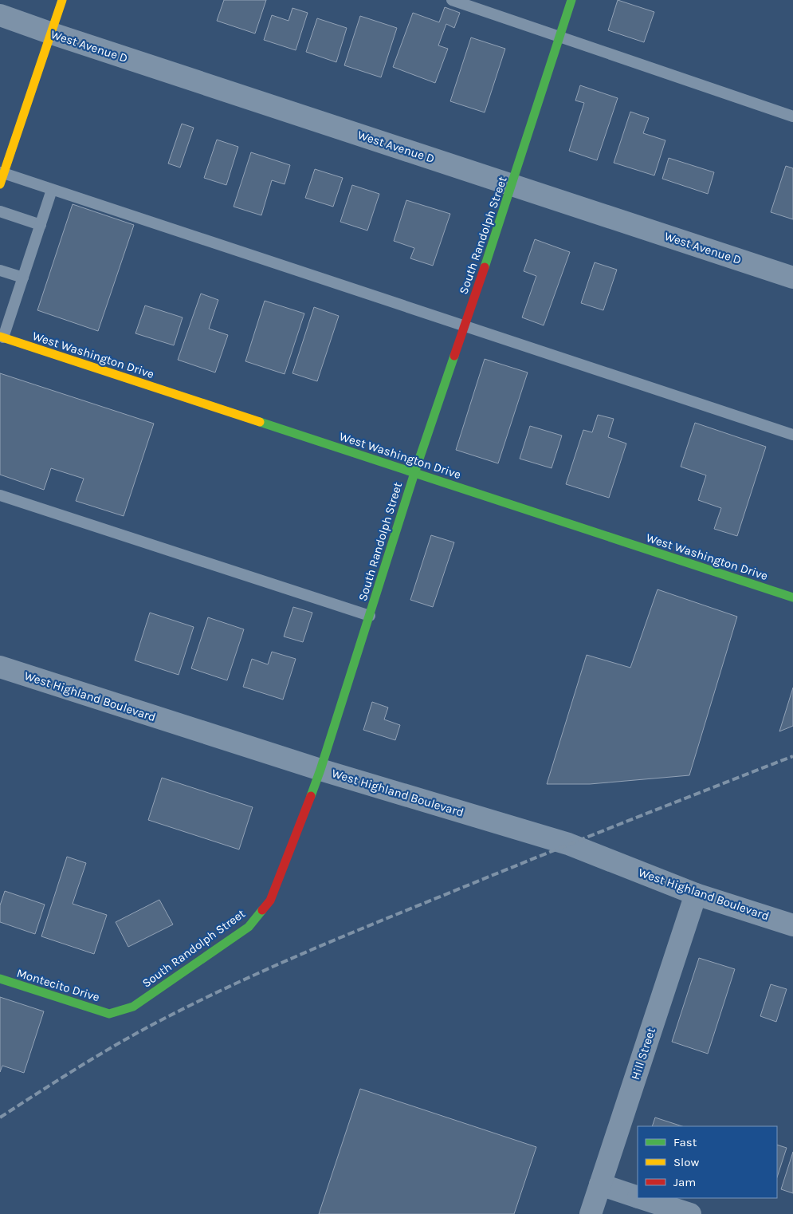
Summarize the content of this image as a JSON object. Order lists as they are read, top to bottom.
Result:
{
  "streets": {
    "street": [
      "West Avenue D",
      "South Randolph Street",
      "West Washington Drive",
      "West Highland Boulevard",
      "Montecito Drive",
      "Hill Street"
    ]
  },
  "crossings": [
    ["West Avenue D", "South Randolph Street"],
    ["South Randolph Street", "West Washington Drive"],
    ["South Randolph Street", "West Highland Boulevard"],
    ["South Randolph Street", "Montecito Drive"],
    ["West Highland Boulevard", "Hill Street"]
  ],
  "legend": ["Fast", "Slow", "Jam"]
}
